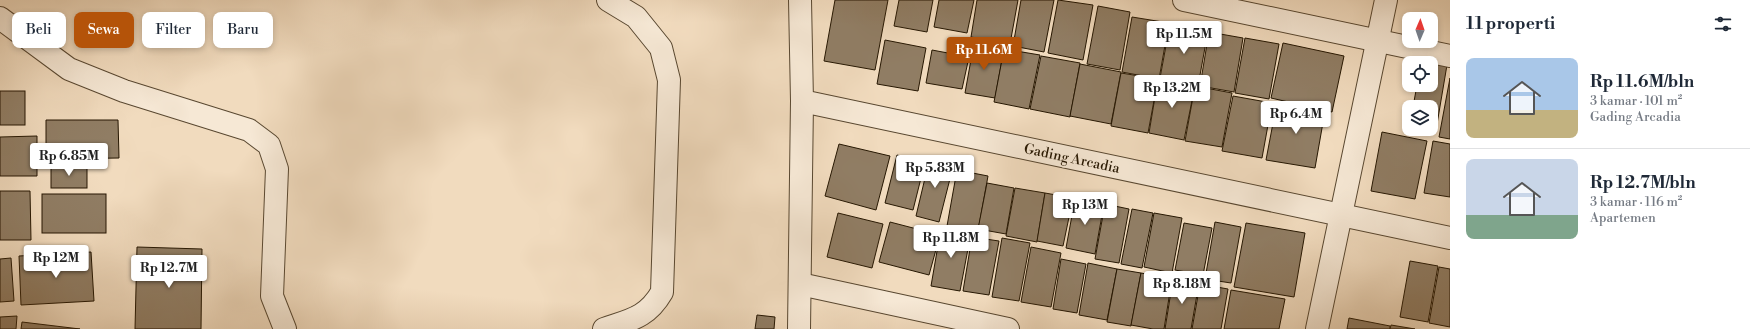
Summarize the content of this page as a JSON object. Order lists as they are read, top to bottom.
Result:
{
  "streets": {
    "street": ["Gading Arcadia"]
  },
  "north": "top",
  "page": {
    "heading": "11 properti",
    "chip": [
      "Beli",
      "Sewa",
      "Filter",
      "Baru"
    ],
    "price": [
      "Rp 11.5M",
      "Rp 11.6M",
      "Rp 13.2M",
      "Rp 6.4M",
      "Rp 6.85M",
      "Rp 5.83M",
      "Rp 13M",
      "Rp 11.8M",
      "Rp 12M",
      "Rp 12.7M",
      "Rp 8.18M"
    ],
    "list": [
      {
        "name": "Rp 11.6M/bln",
        "note": "3 kamar · 101 m² · Gading Arcadia"
      },
      {
        "name": "Rp 12.7M/bln",
        "note": "3 kamar · 116 m² · Apartemen"
      }
    ]
  }
}
